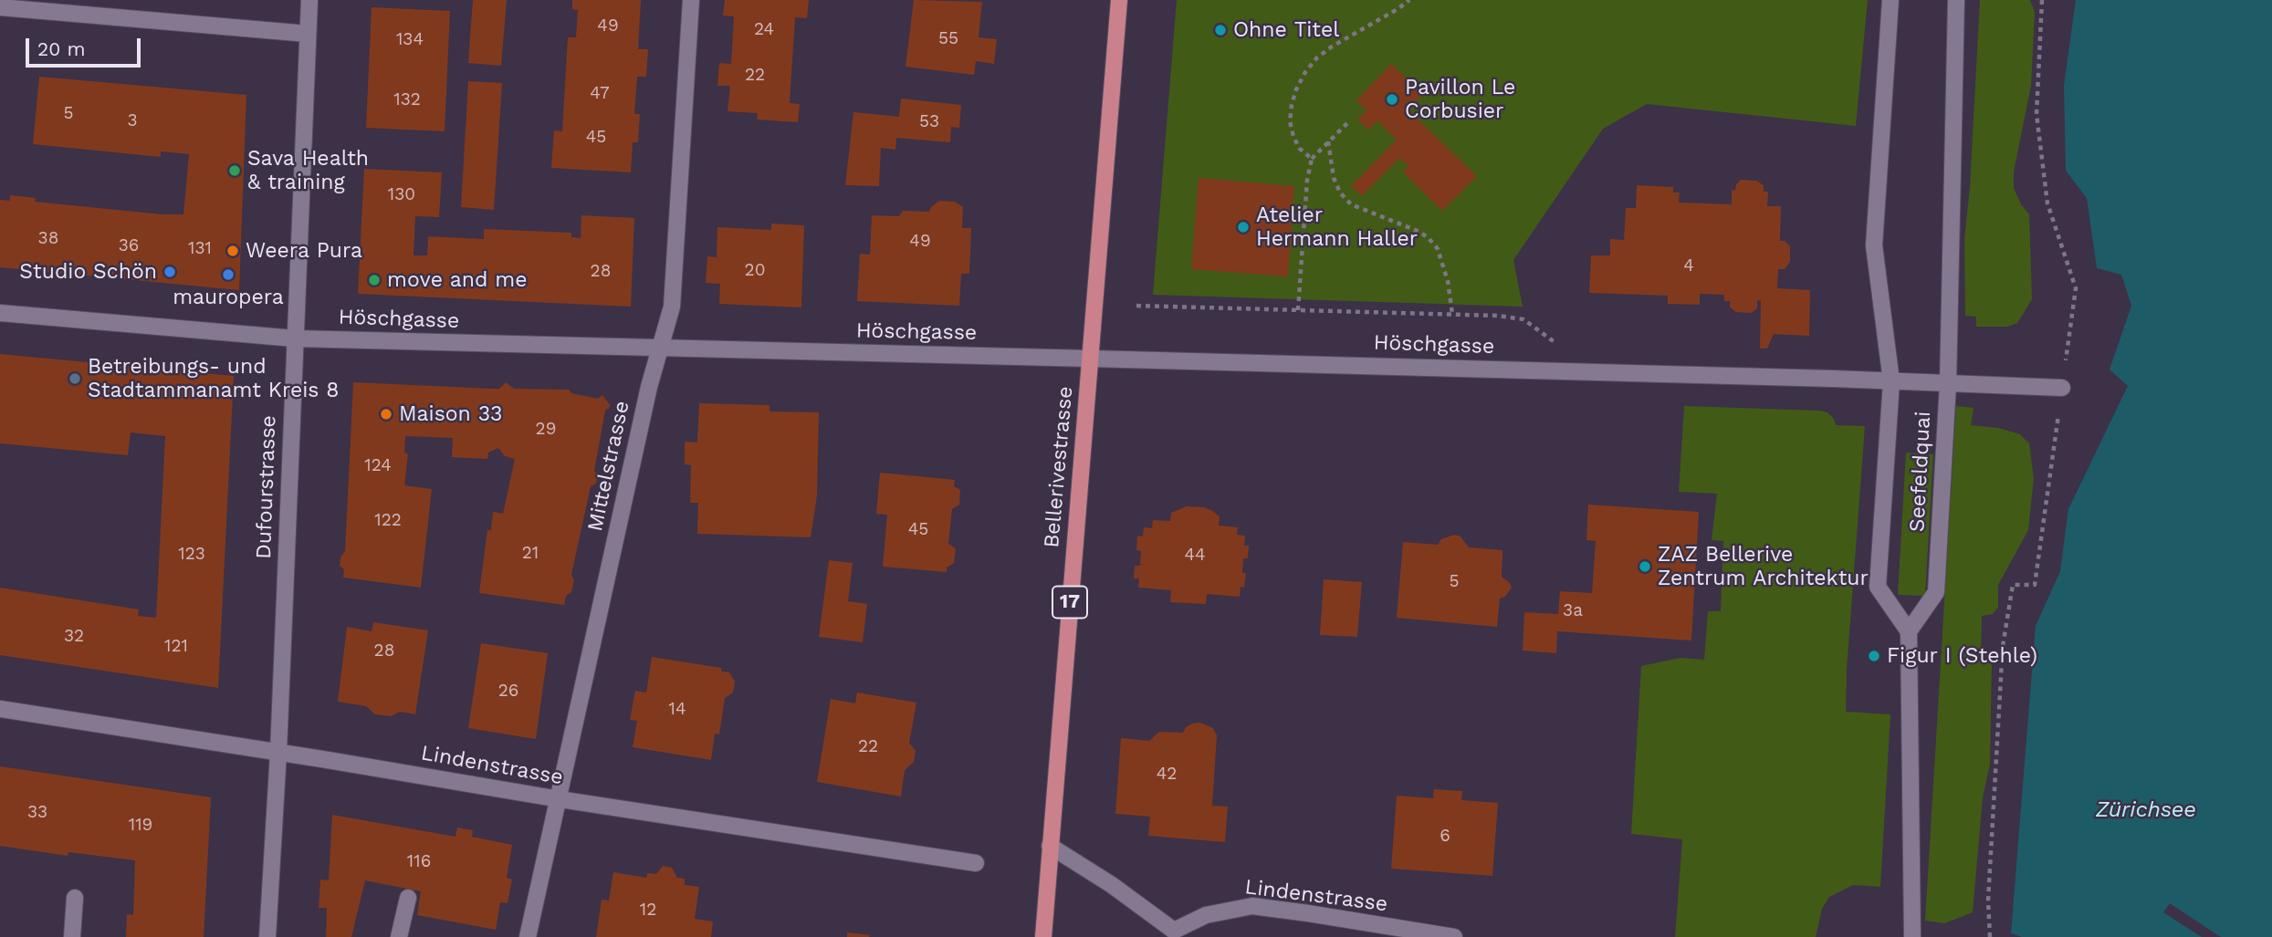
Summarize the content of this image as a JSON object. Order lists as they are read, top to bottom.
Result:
{
  "streets": {
    "main road": ["Bellerivestrasse", "17"],
    "street": [
      "Höschgasse",
      "Mittelstrasse",
      "Seefeldquai",
      "Dufourstrasse",
      "Lindenstrasse"
    ]
  },
  "crossings": [
    ["Höschgasse", "Mittelstrasse"],
    ["Höschgasse", "Bellerivestrasse"],
    ["Höschgasse", "Seefeldquai"],
    ["Höschgasse", "Dufourstrasse"],
    ["Mittelstrasse", "Lindenstrasse"],
    ["Bellerivestrasse", "Lindenstrasse"],
    ["Dufourstrasse", "Lindenstrasse"]
  ],
  "water": ["Zürichsee"],
  "places": [
    "Ohne Titel",
    "Pavillon Le Corbusier",
    "Sava Health & training",
    "Atelier Hermann Haller",
    "Weera Pura",
    "Studio Schön",
    "mauropera",
    "move and me",
    "Betreibungs- und Stadtammanamt Kreis 8",
    "Maison 33",
    "ZAZ Bellerive Zentrum Architektur",
    "Figur I (Stehle)"
  ],
  "house_numbers": [
    "49",
    "24",
    "55",
    "134",
    "22",
    "47",
    "132",
    "5",
    "3",
    "53",
    "45",
    "130",
    "38",
    "49",
    "36",
    "131",
    "4",
    "20",
    "28",
    "29",
    "124",
    "122",
    "45",
    "21",
    "123",
    "44",
    "5",
    "3a",
    "32",
    "121",
    "28",
    "26",
    "14",
    "22",
    "42",
    "33",
    "119",
    "6",
    "116",
    "12"
  ],
  "scale_bar": "20 m"
}
